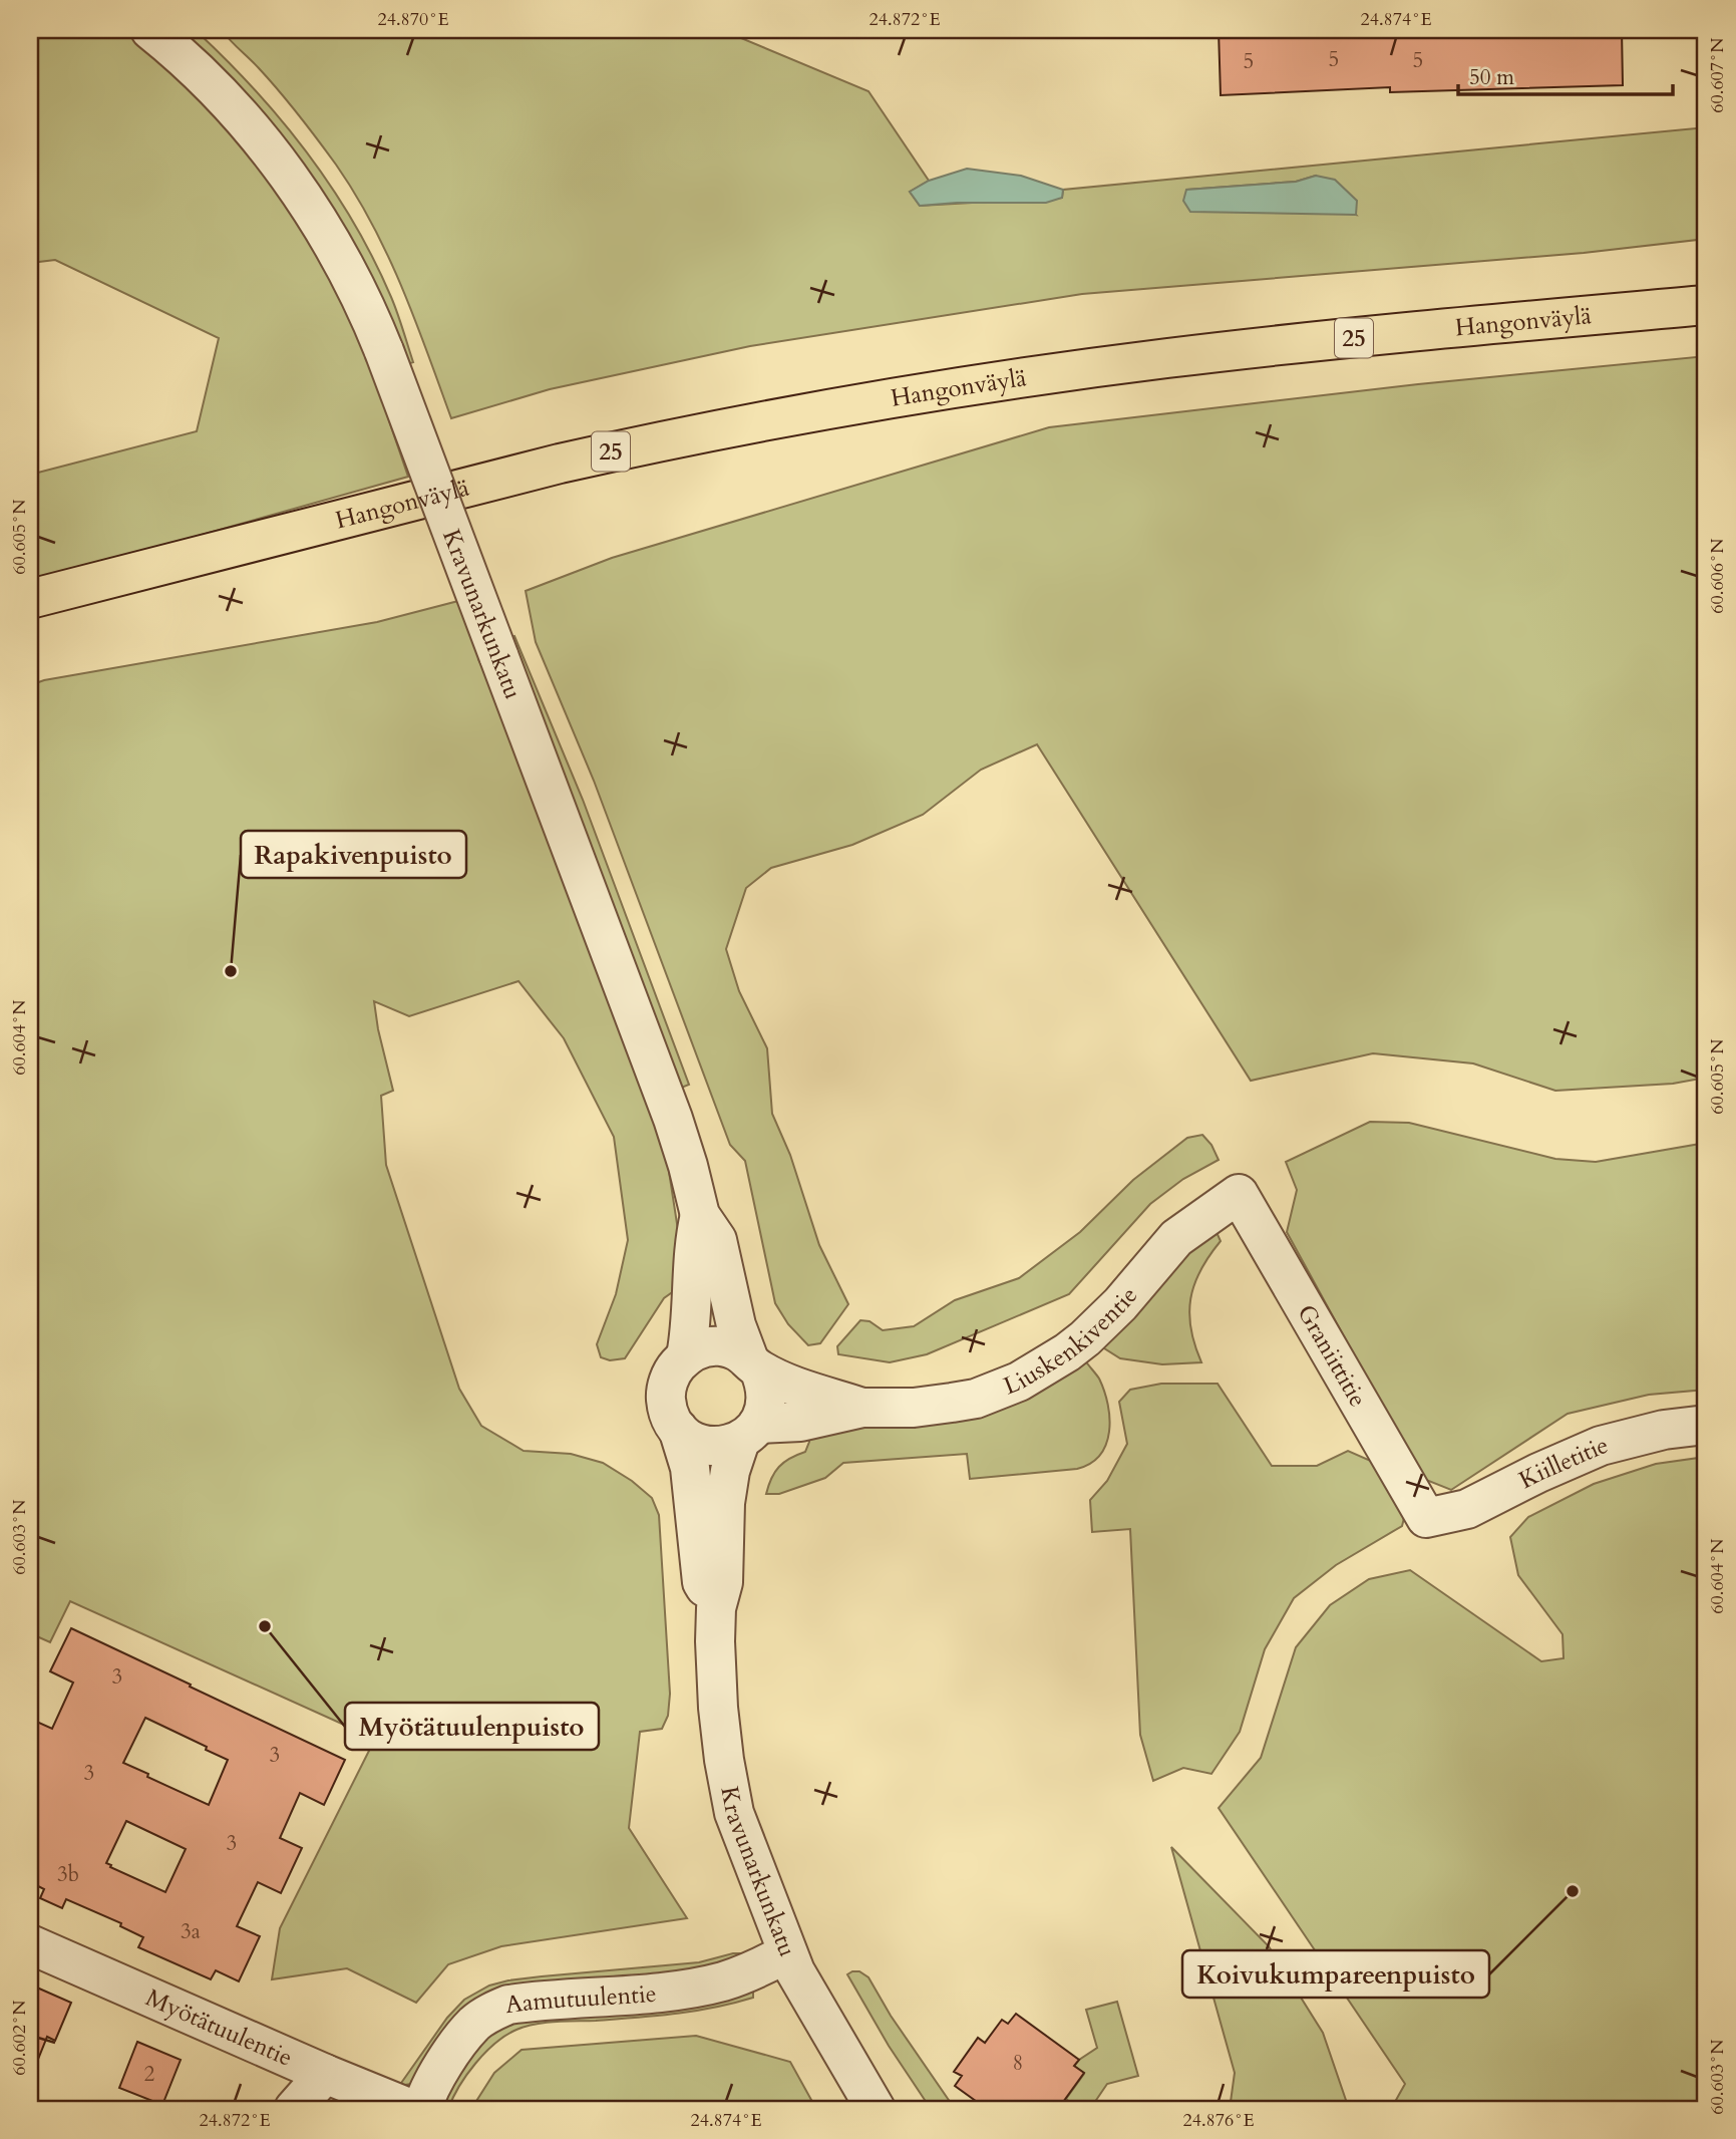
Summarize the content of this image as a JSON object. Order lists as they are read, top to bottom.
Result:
{
  "streets": {
    "highway": ["Hangonväylä", "25"],
    "street": [
      "Kravunarkunkatu",
      "Liuskenkiventie",
      "Graniittitie",
      "Kiilletitie",
      "Aamutuulentie",
      "Myötätuulentie"
    ]
  },
  "crossings": [
    ["Kravunarkunkatu", "Liuskenkiventie"],
    ["Kravunarkunkatu", "Aamutuulentie"],
    ["Liuskenkiventie", "Graniittitie"],
    ["Graniittitie", "Kiilletitie"]
  ],
  "places": ["Rapakivenpuisto", "Myötätuulenpuisto", "Koivukumpareenpuisto"],
  "house_numbers": [
    "5",
    "5",
    "5",
    "3",
    "3",
    "3",
    "3",
    "3b",
    "3a",
    "8",
    "2"
  ],
  "scale_bar": "50 m",
  "coordinates": [
    "24.870°E",
    "24.872°E",
    "24.874°E",
    "60.607°N",
    "60.605°N",
    "60.606°N",
    "60.604°N",
    "60.603°N",
    "60.602°N",
    "24.876°E"
  ]
}
